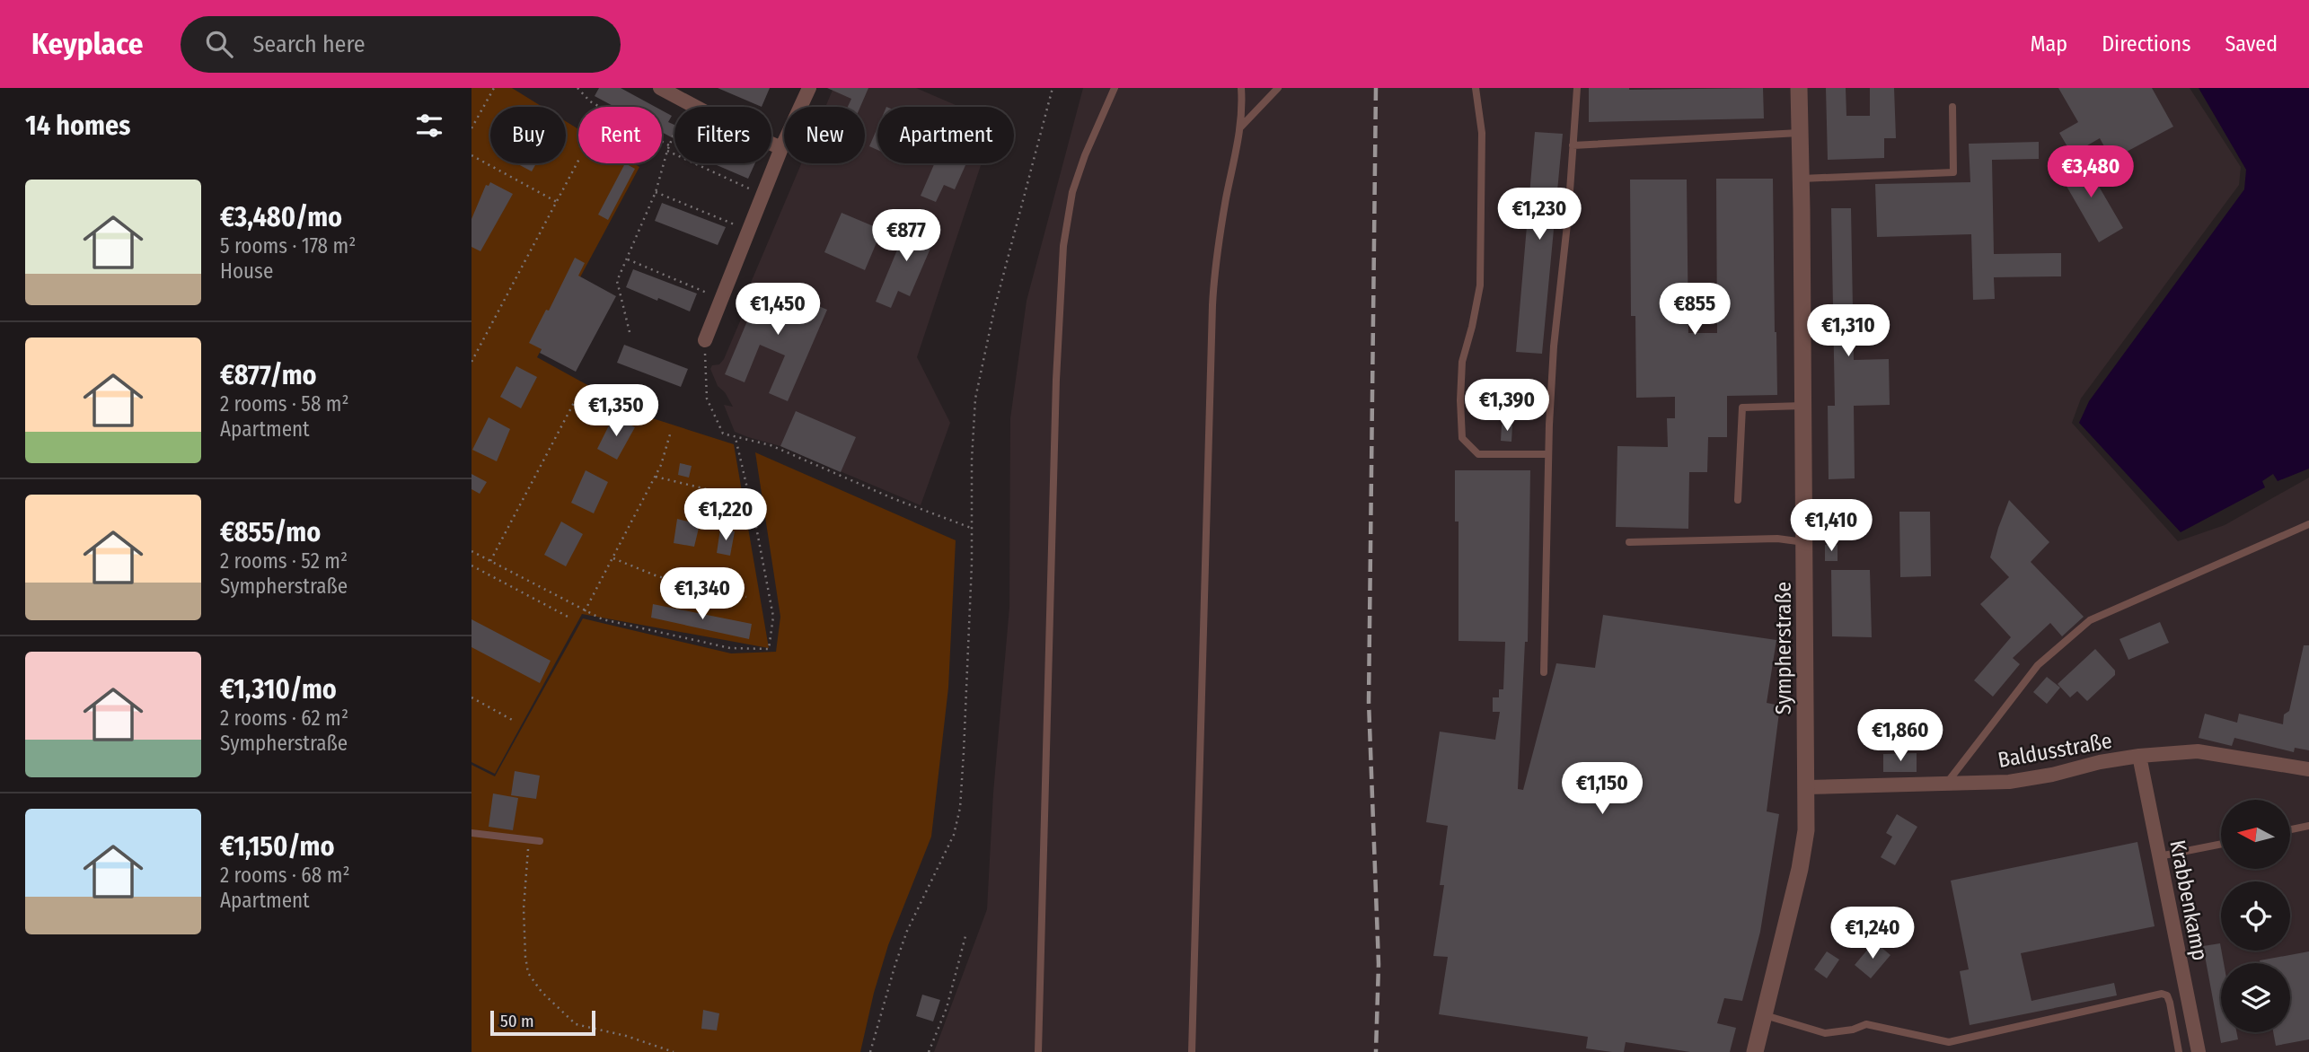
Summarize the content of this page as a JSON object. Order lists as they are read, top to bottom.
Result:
{
  "streets": {
    "street": ["Sympherstraße", "Baldusstraße", "Krabbenkamp"]
  },
  "crossings": [
    ["Sympherstraße", "Baldusstraße"],
    ["Baldusstraße", "Krabbenkamp"]
  ],
  "scale_bar": "50 m",
  "north": "left",
  "page": {
    "header": "Keyplace",
    "search": "Search here",
    "nav": ["Map", "Directions", "Saved"],
    "heading": "14 homes",
    "chip": [
      "Buy",
      "Rent",
      "Filters",
      "New",
      "Apartment"
    ],
    "price": [
      "€3,480",
      "€1,230",
      "€877",
      "€1,450",
      "€855",
      "€1,310",
      "€1,390",
      "€1,350",
      "€1,220",
      "€1,410",
      "€1,340",
      "€1,860",
      "€1,150",
      "€1,240"
    ],
    "list": [
      {
        "name": "€3,480/mo",
        "note": "5 rooms · 178 m² · House"
      },
      {
        "name": "€877/mo",
        "note": "2 rooms · 58 m² · Apartment"
      },
      {
        "name": "€855/mo",
        "note": "2 rooms · 52 m² · Sympherstraße"
      },
      {
        "name": "€1,310/mo",
        "note": "2 rooms · 62 m² · Sympherstraße"
      },
      {
        "name": "€1,150/mo",
        "note": "2 rooms · 68 m² · Apartment"
      }
    ],
    "scale": "50 m"
  }
}
